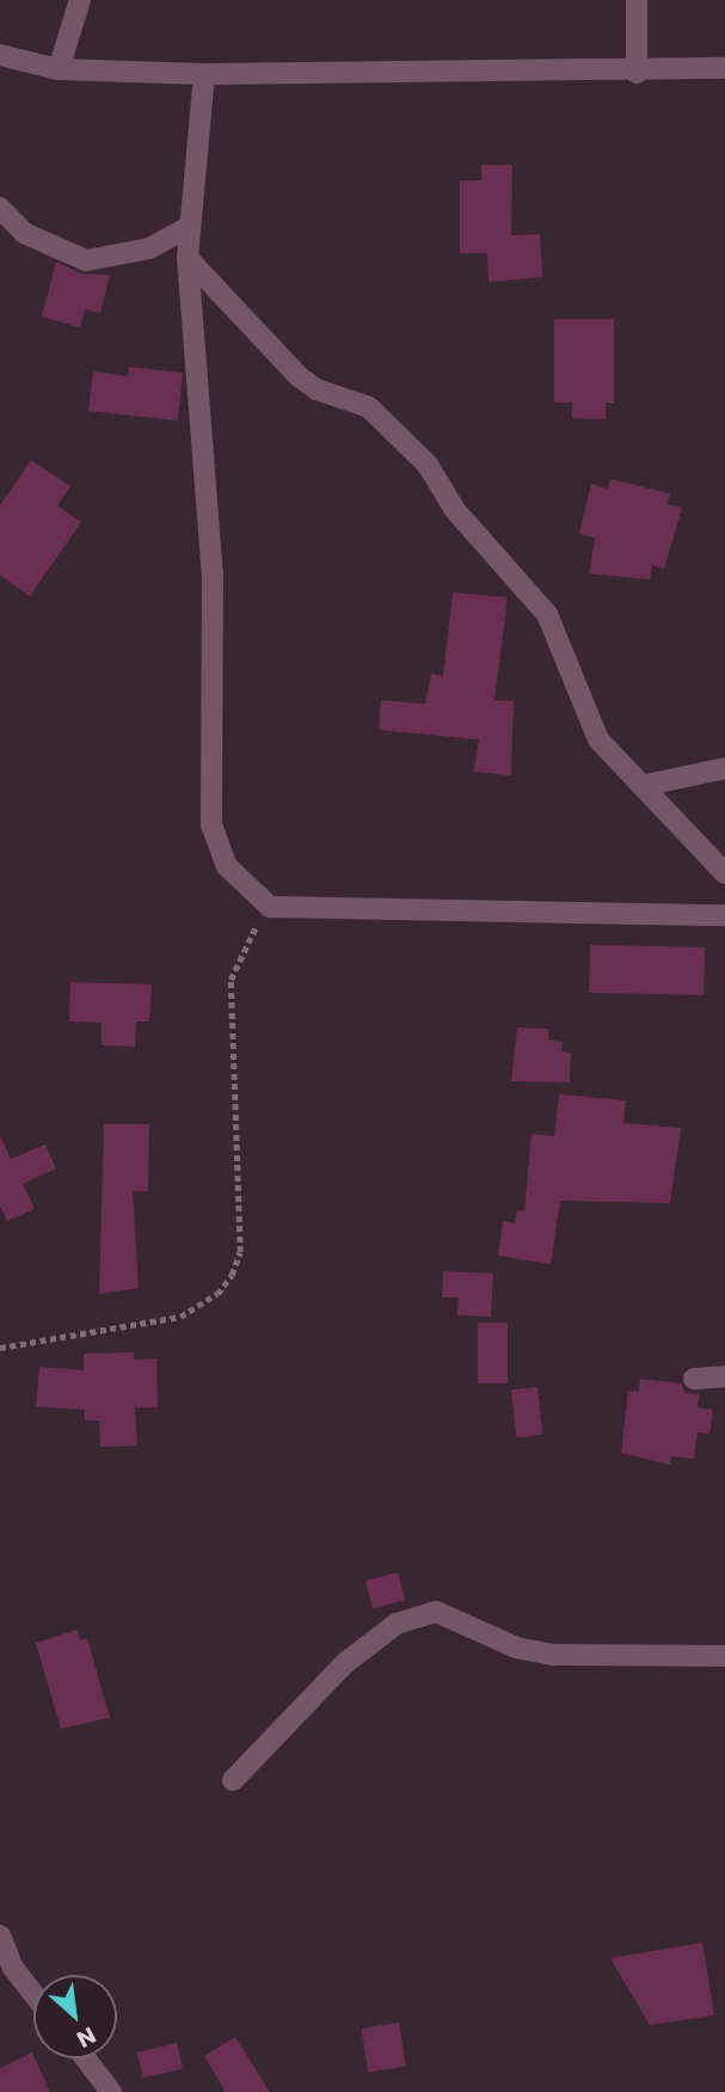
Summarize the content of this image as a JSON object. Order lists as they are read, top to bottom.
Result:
{
  "north": "bottom right"
}
